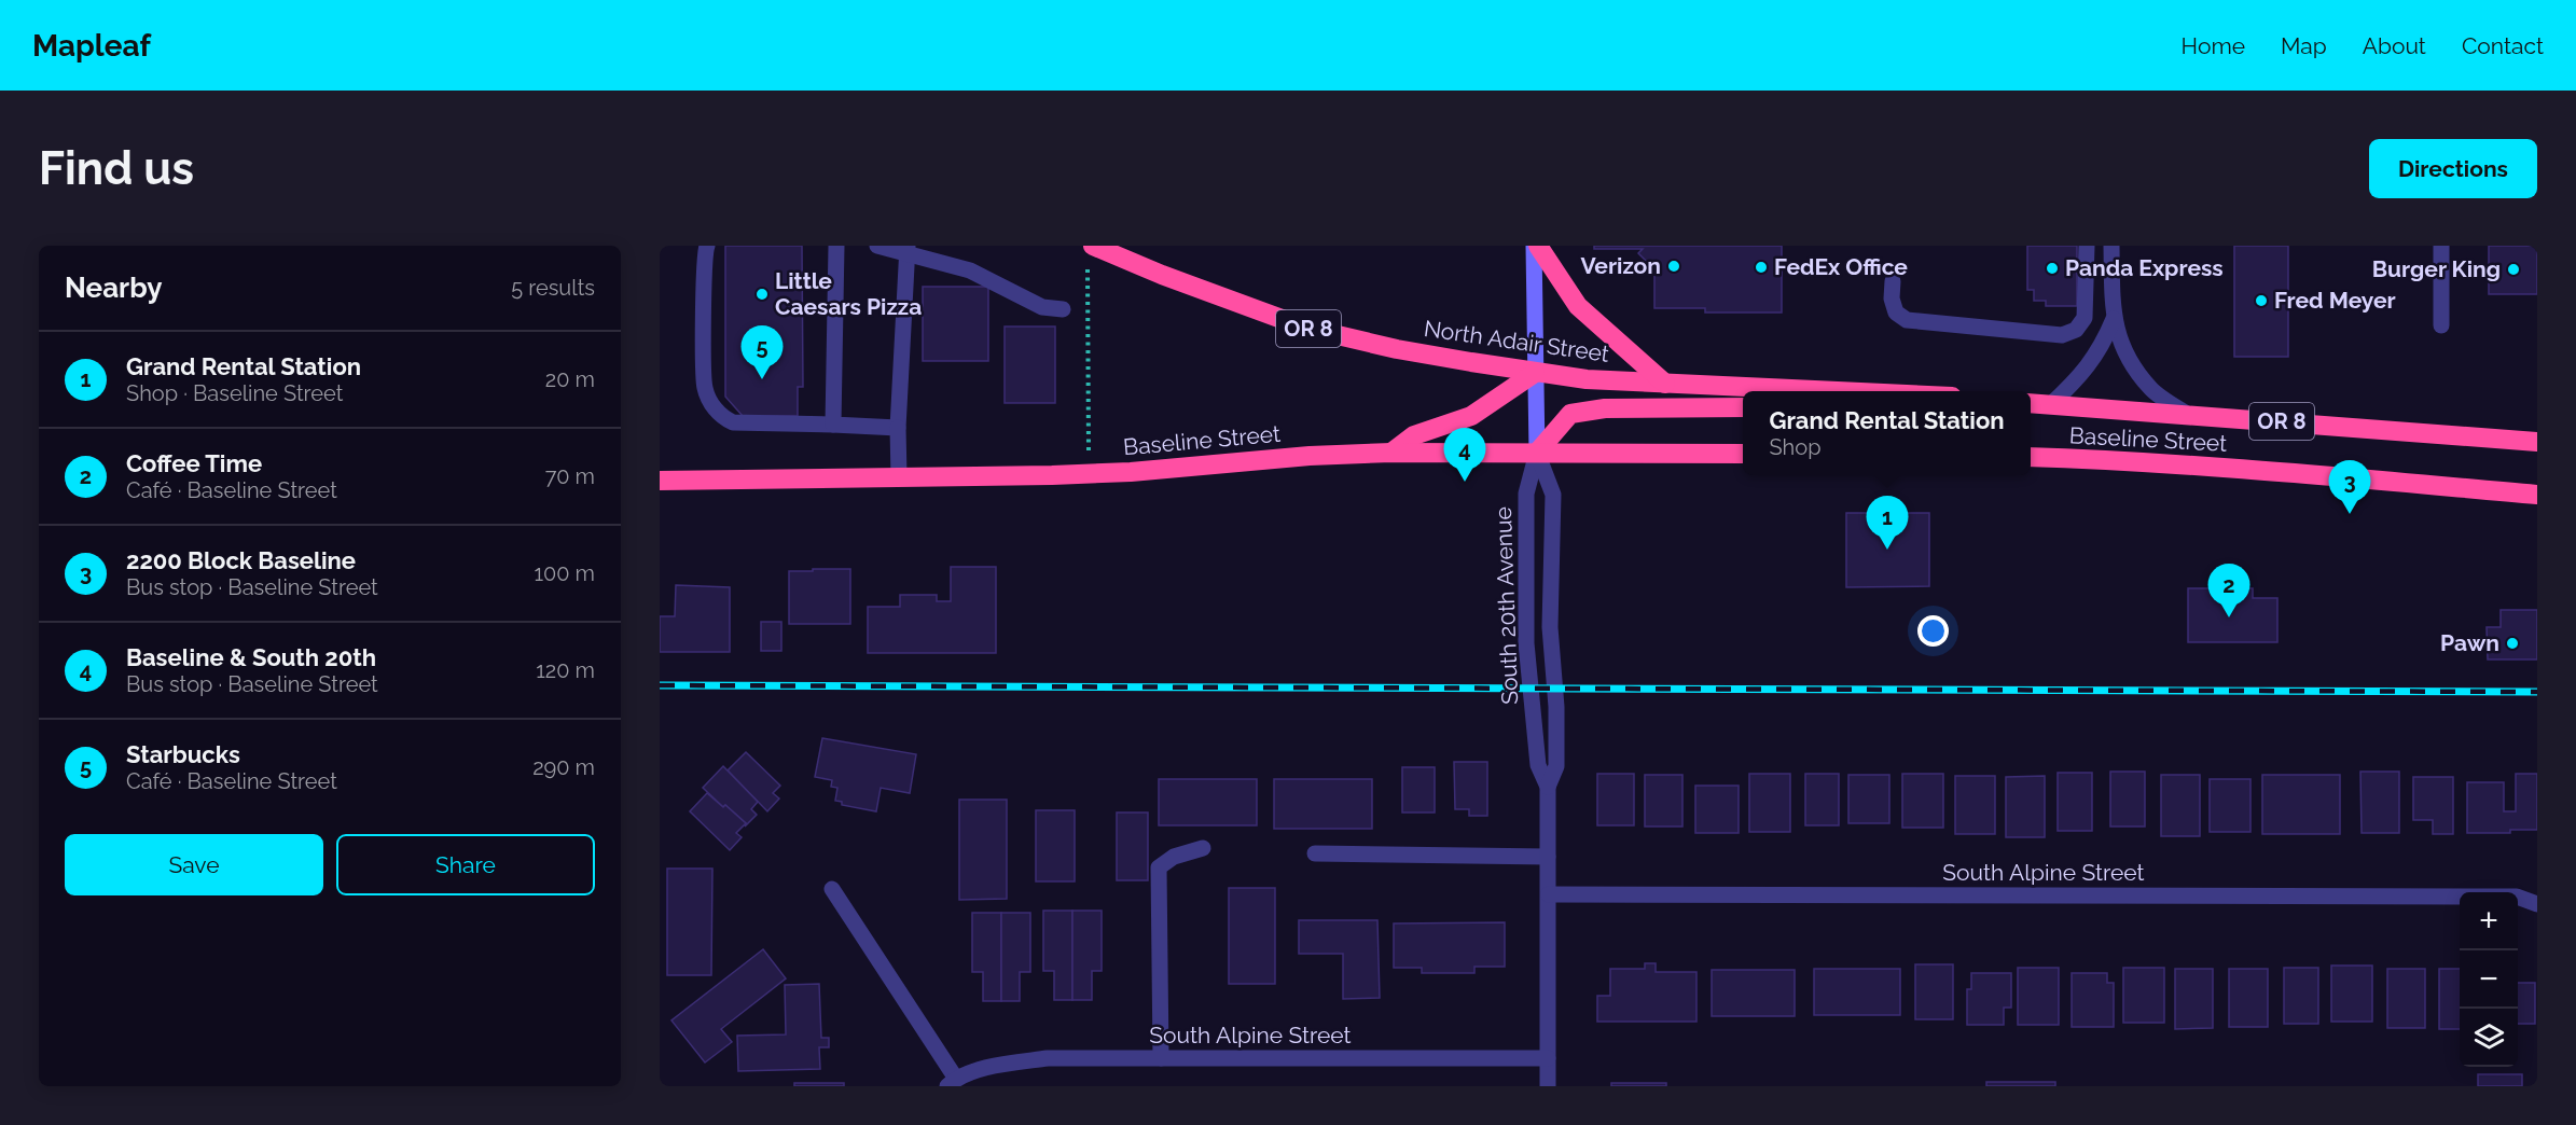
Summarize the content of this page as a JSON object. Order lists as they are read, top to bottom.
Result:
{
  "streets": {
    "highway": ["OR 8", "North Adair Street", "Baseline Street"],
    "street": ["South 20th Avenue", "South Alpine Street"]
  },
  "crossings": [
    ["Baseline Street", "South 20th Avenue"],
    ["South 20th Avenue", "South Alpine Street"]
  ],
  "places": [
    "Verizon",
    "FedEx Office",
    "Panda Express",
    "Burger King",
    "Little Caesars Pizza",
    "Fred Meyer",
    "Pawn"
  ],
  "page": {
    "header": "Mapleaf",
    "nav": [
      "Home",
      "Map",
      "About",
      "Contact"
    ],
    "buttons": [
      "Directions",
      ["Save", "Share"]
    ],
    "title": "Find us",
    "heading": ["Nearby", "5 results"],
    "pins": [
      "5",
      "4",
      "3",
      "1",
      "2"
    ],
    "list": [
      {
        "mark": "1",
        "name": "Grand Rental Station",
        "note": "Shop · Baseline Street",
        "value": "20 m"
      },
      {
        "mark": "2",
        "name": "Coffee Time",
        "note": "Café · Baseline Street",
        "value": "70 m"
      },
      {
        "mark": "3",
        "name": "2200 Block Baseline",
        "note": "Bus stop · Baseline Street",
        "value": "100 m"
      },
      {
        "mark": "4",
        "name": "Baseline & South 20th",
        "note": "Bus stop · Baseline Street",
        "value": "120 m"
      },
      {
        "mark": "5",
        "name": "Starbucks",
        "note": "Café · Baseline Street",
        "value": "290 m"
      }
    ],
    "popup": ["Grand Rental Station", "Shop"],
    "map_buttons": ["+", "−"]
  }
}
